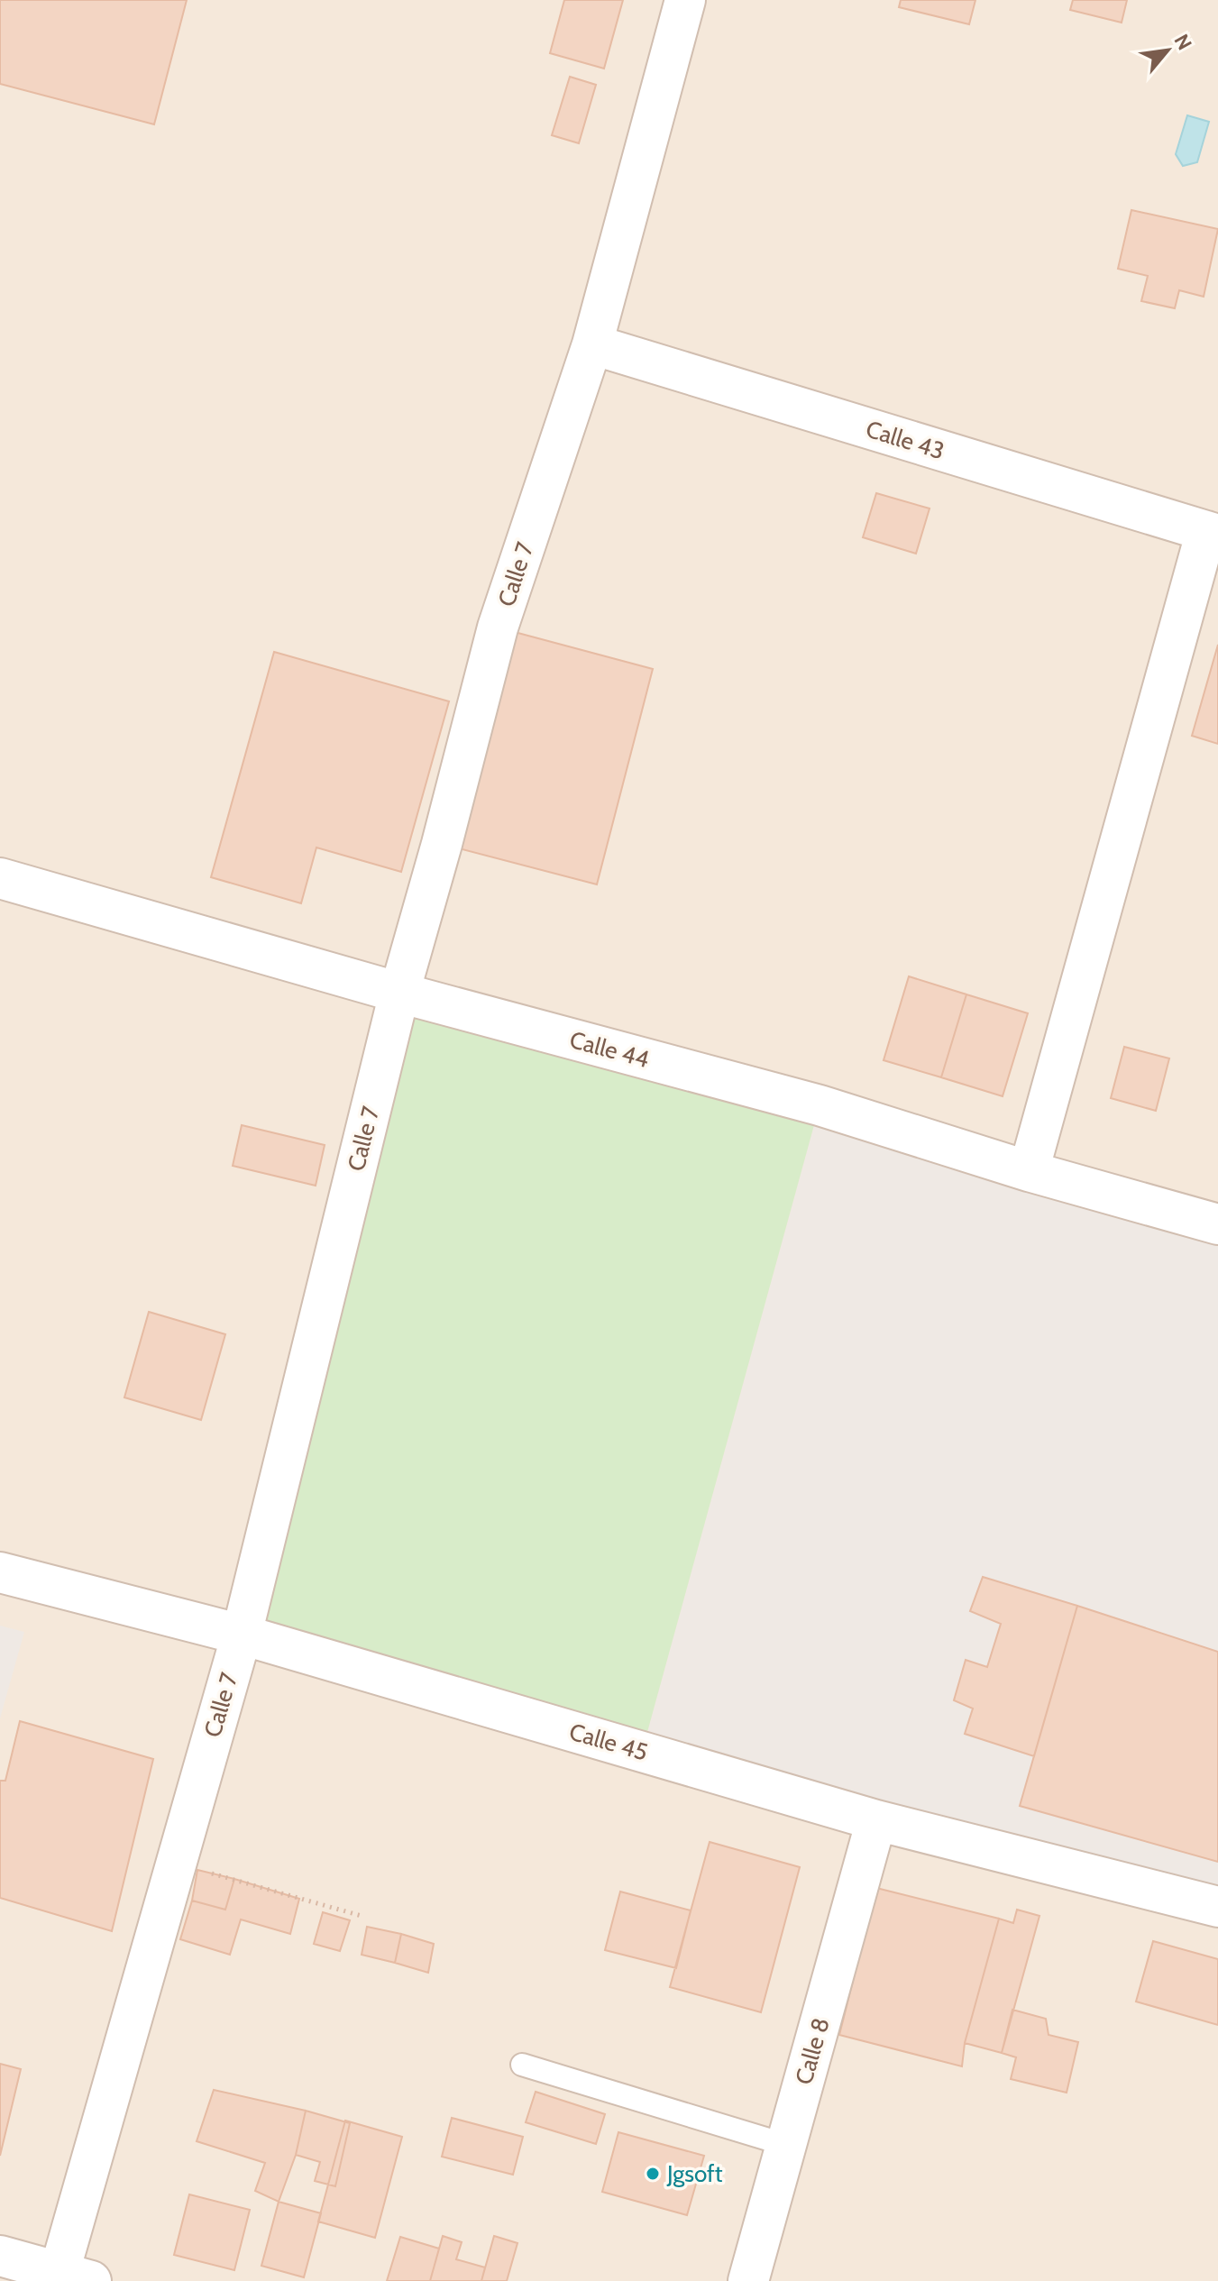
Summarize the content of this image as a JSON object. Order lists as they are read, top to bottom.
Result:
{
  "streets": {
    "street": [
      "Calle 43",
      "Calle 7",
      "Calle 44",
      "Calle 45",
      "Calle 8"
    ]
  },
  "crossings": [
    ["Calle 43", "Calle 7"],
    ["Calle 7", "Calle 44"],
    ["Calle 7", "Calle 45"],
    ["Calle 45", "Calle 8"]
  ],
  "places": ["Jgsoft"],
  "north": "top right"
}
